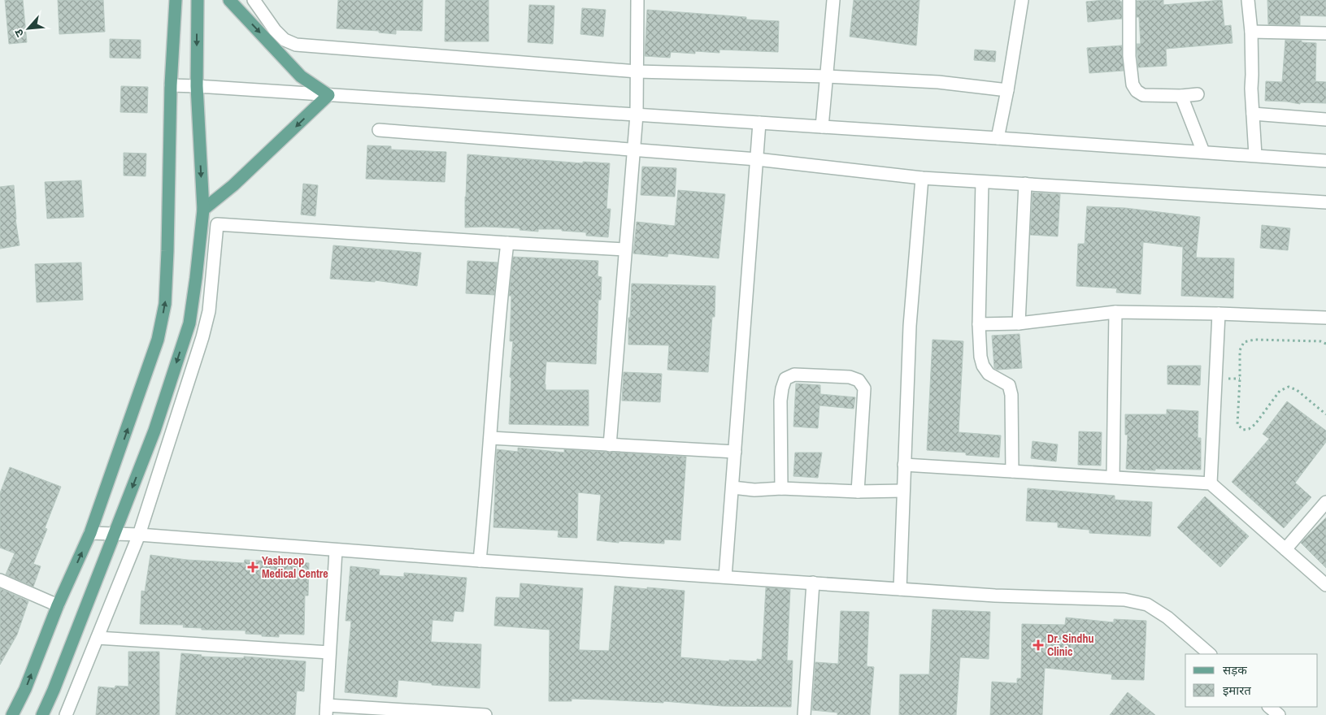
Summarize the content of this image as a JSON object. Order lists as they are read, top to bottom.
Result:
{
  "places": {
    "health": ["Yashroop Medical Centre", "Dr. Sindhu Clinic"]
  },
  "legend": ["सड़क", "इमारत"],
  "north": "bottom left"
}
